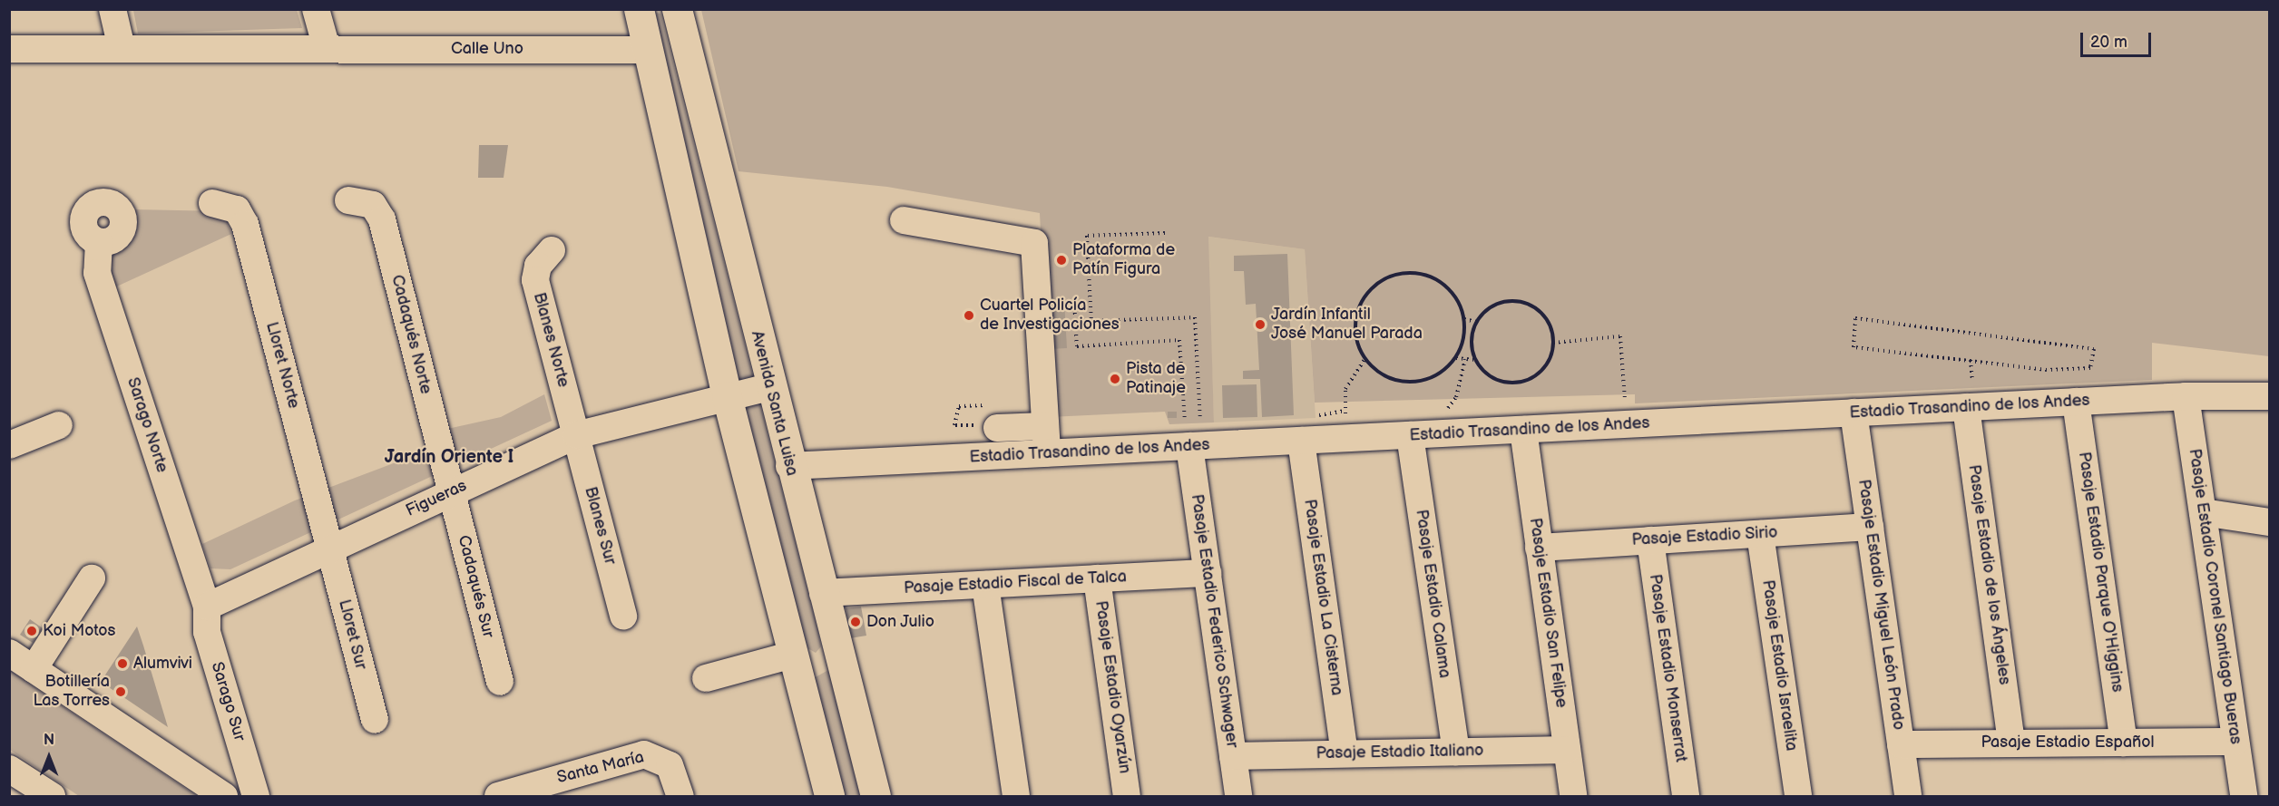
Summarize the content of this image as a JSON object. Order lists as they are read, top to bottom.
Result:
{
  "streets": {
    "main road": ["Avenida Santa Luisa"],
    "street": [
      "Calle Uno",
      "Cadaqués Norte",
      "Blanes Norte",
      "Lloret Norte",
      "Estadio Trasandino de los Andes",
      "Sarago Norte",
      "Figueras",
      "Blanes Sur",
      "Pasaje Estadio Sirio",
      "Pasaje Estadio Parque O'Higgins",
      "Pasaje Estadio de los Ángeles",
      "Pasaje Estadio Fiscal de Talca",
      "Cadaqués Sur",
      "Pasaje Estadio Calama",
      "Pasaje Estadio Coronel Santiago Bueras",
      "Pasaje Estadio La Cisterna",
      "Pasaje Estadio Miguel León Prado",
      "Pasaje Estadio San Felipe",
      "Pasaje Estadio Federico Schwager",
      "Lloret Sur",
      "Pasaje Estadio Israelita",
      "Pasaje Estadio Monserrat",
      "Pasaje Estadio Oyarzún",
      "Sarago Sur",
      "Pasaje Estadio Español",
      "Pasaje Estadio Italiano",
      "Santa María"
    ]
  },
  "crossings": [
    ["Cadaqués Norte", "Figueras"],
    ["Cadaqués Norte", "Cadaqués Sur"],
    ["Blanes Norte", "Figueras"],
    ["Blanes Norte", "Blanes Sur"],
    ["Lloret Norte", "Figueras"],
    ["Lloret Norte", "Lloret Sur"],
    ["Avenida Santa Luisa", "Estadio Trasandino de los Andes"],
    ["Avenida Santa Luisa", "Figueras"],
    ["Avenida Santa Luisa", "Pasaje Estadio Fiscal de Talca"],
    ["Estadio Trasandino de los Andes", "Pasaje Estadio Parque O'Higgins"],
    ["Estadio Trasandino de los Andes", "Pasaje Estadio de los Ángeles"],
    ["Estadio Trasandino de los Andes", "Pasaje Estadio Calama"],
    ["Estadio Trasandino de los Andes", "Pasaje Estadio Coronel Santiago Bueras"],
    ["Estadio Trasandino de los Andes", "Pasaje Estadio La Cisterna"],
    ["Estadio Trasandino de los Andes", "Pasaje Estadio Miguel León Prado"],
    ["Estadio Trasandino de los Andes", "Pasaje Estadio San Felipe"],
    ["Estadio Trasandino de los Andes", "Pasaje Estadio Federico Schwager"],
    ["Sarago Norte", "Figueras"],
    ["Sarago Norte", "Sarago Sur"],
    ["Figueras", "Blanes Sur"],
    ["Figueras", "Cadaqués Sur"],
    ["Figueras", "Lloret Sur"],
    ["Figueras", "Sarago Sur"],
    ["Pasaje Estadio Sirio", "Pasaje Estadio Miguel León Prado"],
    ["Pasaje Estadio Sirio", "Pasaje Estadio San Felipe"],
    ["Pasaje Estadio Sirio", "Pasaje Estadio Israelita"],
    ["Pasaje Estadio Sirio", "Pasaje Estadio Monserrat"],
    ["Pasaje Estadio Parque O'Higgins", "Pasaje Estadio Español"],
    ["Pasaje Estadio de los Ángeles", "Pasaje Estadio Español"],
    ["Pasaje Estadio Fiscal de Talca", "Pasaje Estadio Federico Schwager"],
    ["Pasaje Estadio Fiscal de Talca", "Pasaje Estadio Oyarzún"],
    ["Pasaje Estadio Calama", "Pasaje Estadio Italiano"],
    ["Pasaje Estadio Coronel Santiago Bueras", "Pasaje Estadio Español"],
    ["Pasaje Estadio La Cisterna", "Pasaje Estadio Italiano"],
    ["Pasaje Estadio Miguel León Prado", "Pasaje Estadio Español"],
    ["Pasaje Estadio San Felipe", "Pasaje Estadio Italiano"],
    ["Pasaje Estadio Federico Schwager", "Pasaje Estadio Italiano"]
  ],
  "districts": ["Jardín Oriente I"],
  "places": [
    "Plataforma de Patín Figura",
    "Cuartel Policía de Investigaciones",
    "Jardín Infantil José Manuel Parada",
    "Pista de Patinaje",
    "Don Julio",
    "Koi Motos",
    "Alumvivi",
    "Botillería Las Torres"
  ],
  "scale_bar": "20 m",
  "north": "top"
}
